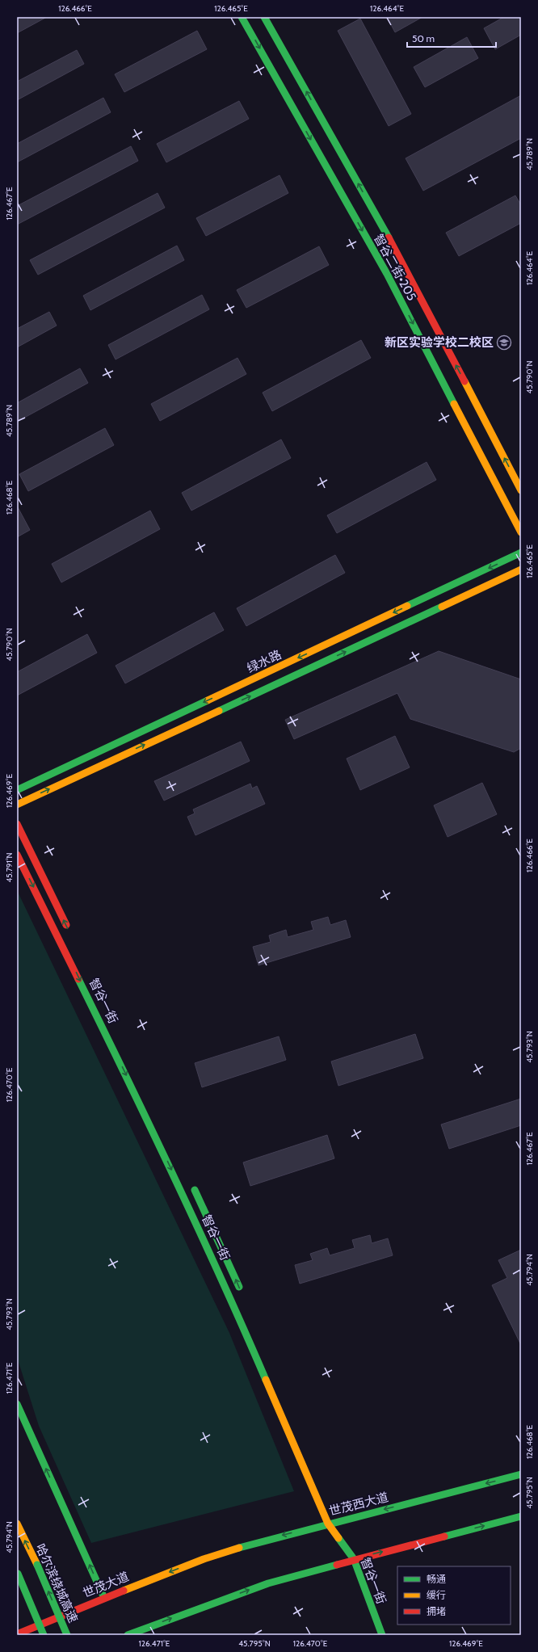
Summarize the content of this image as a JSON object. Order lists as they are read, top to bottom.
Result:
{
  "streets": {
    "main road": [
      "智谷二街•205",
      "绿水路",
      "智谷一街",
      "世茂西大道",
      "哈尔滨绕城高速",
      "世茂大道"
    ]
  },
  "crossings": [
    ["智谷一街", "世茂西大道"],
    ["世茂西大道", "世茂大道"]
  ],
  "places": {
    "school or university": ["新区实验学校二校区"]
  },
  "legend": ["畅通", "缓行", "拥堵"],
  "scale_bar": "50 m",
  "coordinates": [
    "126.466°E",
    "126.465°E",
    "126.464°E",
    "45.789°N",
    "126.467°E",
    "45.790°N",
    "126.468°E",
    "126.469°E",
    "45.791°N",
    "45.793°N",
    "126.470°E",
    "45.794°N",
    "126.471°E",
    "45.795°N"
  ]
}
